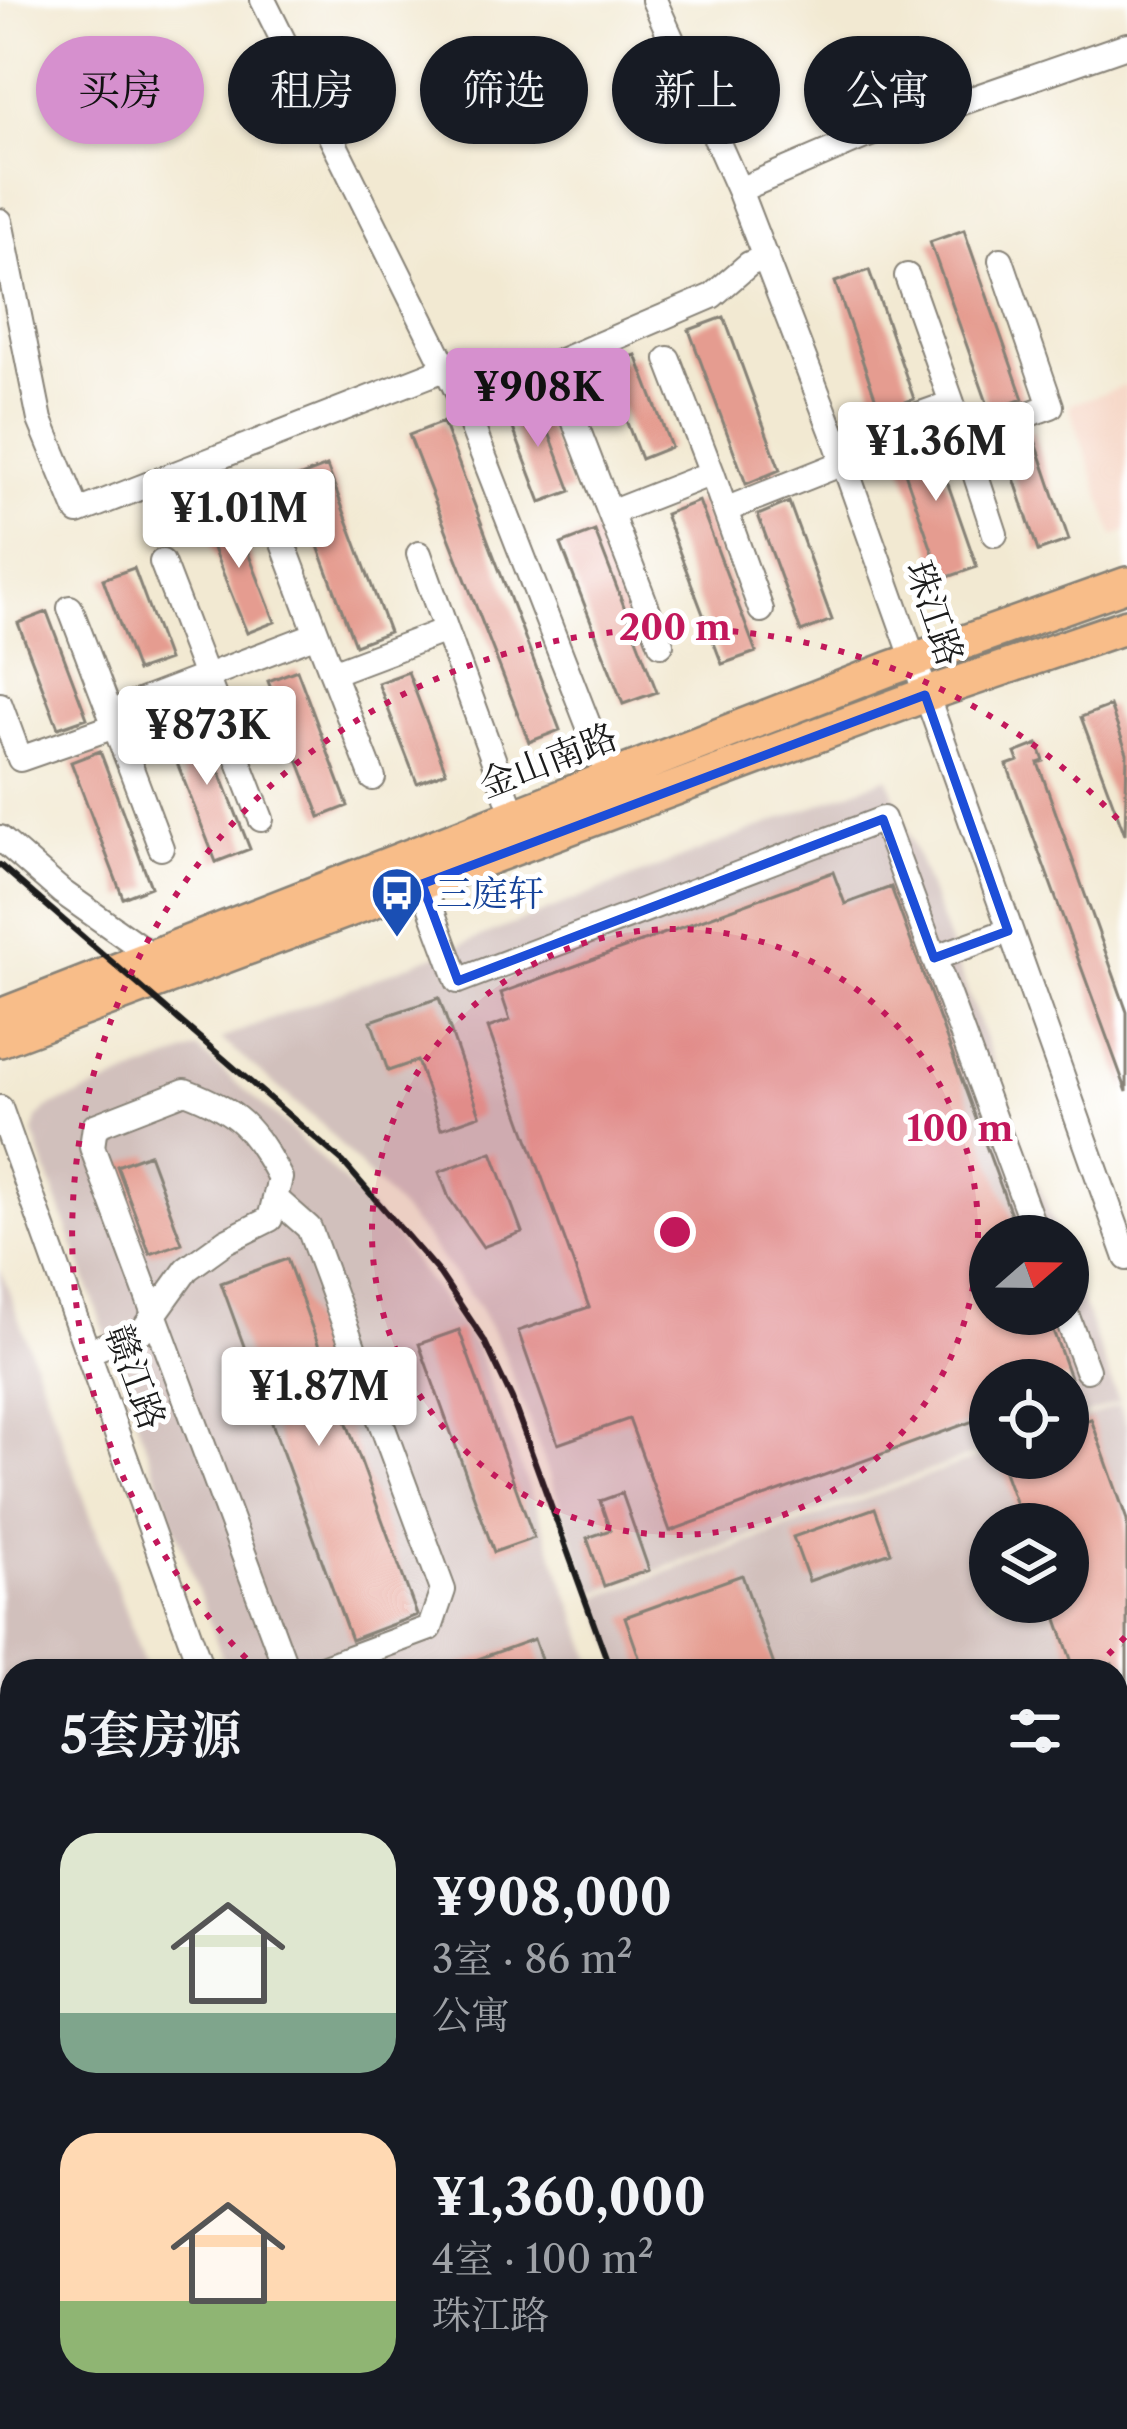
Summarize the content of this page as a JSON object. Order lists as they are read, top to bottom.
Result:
{
  "streets": {
    "main road": ["金山南路"],
    "street": ["珠江路", "赣江路"]
  },
  "crossings": [
    ["珠江路", "金山南路"]
  ],
  "places": {
    "bus stop": ["三庭轩"]
  },
  "north": "right",
  "page": {
    "chip": [
      "买房",
      "租房",
      "筛选",
      "新上",
      "公寓"
    ],
    "price": [
      "¥908K",
      "¥1.36M",
      "¥1.01M",
      "¥873K",
      "¥1.87M"
    ],
    "heading": "5套房源",
    "list": [
      {
        "name": "¥908,000",
        "note": "3室 · 86 m² · 公寓"
      },
      {
        "name": "¥1,360,000",
        "note": "4室 · 100 m² · 珠江路"
      }
    ]
  },
  "rings": ["200 m", "100 m"]
}
